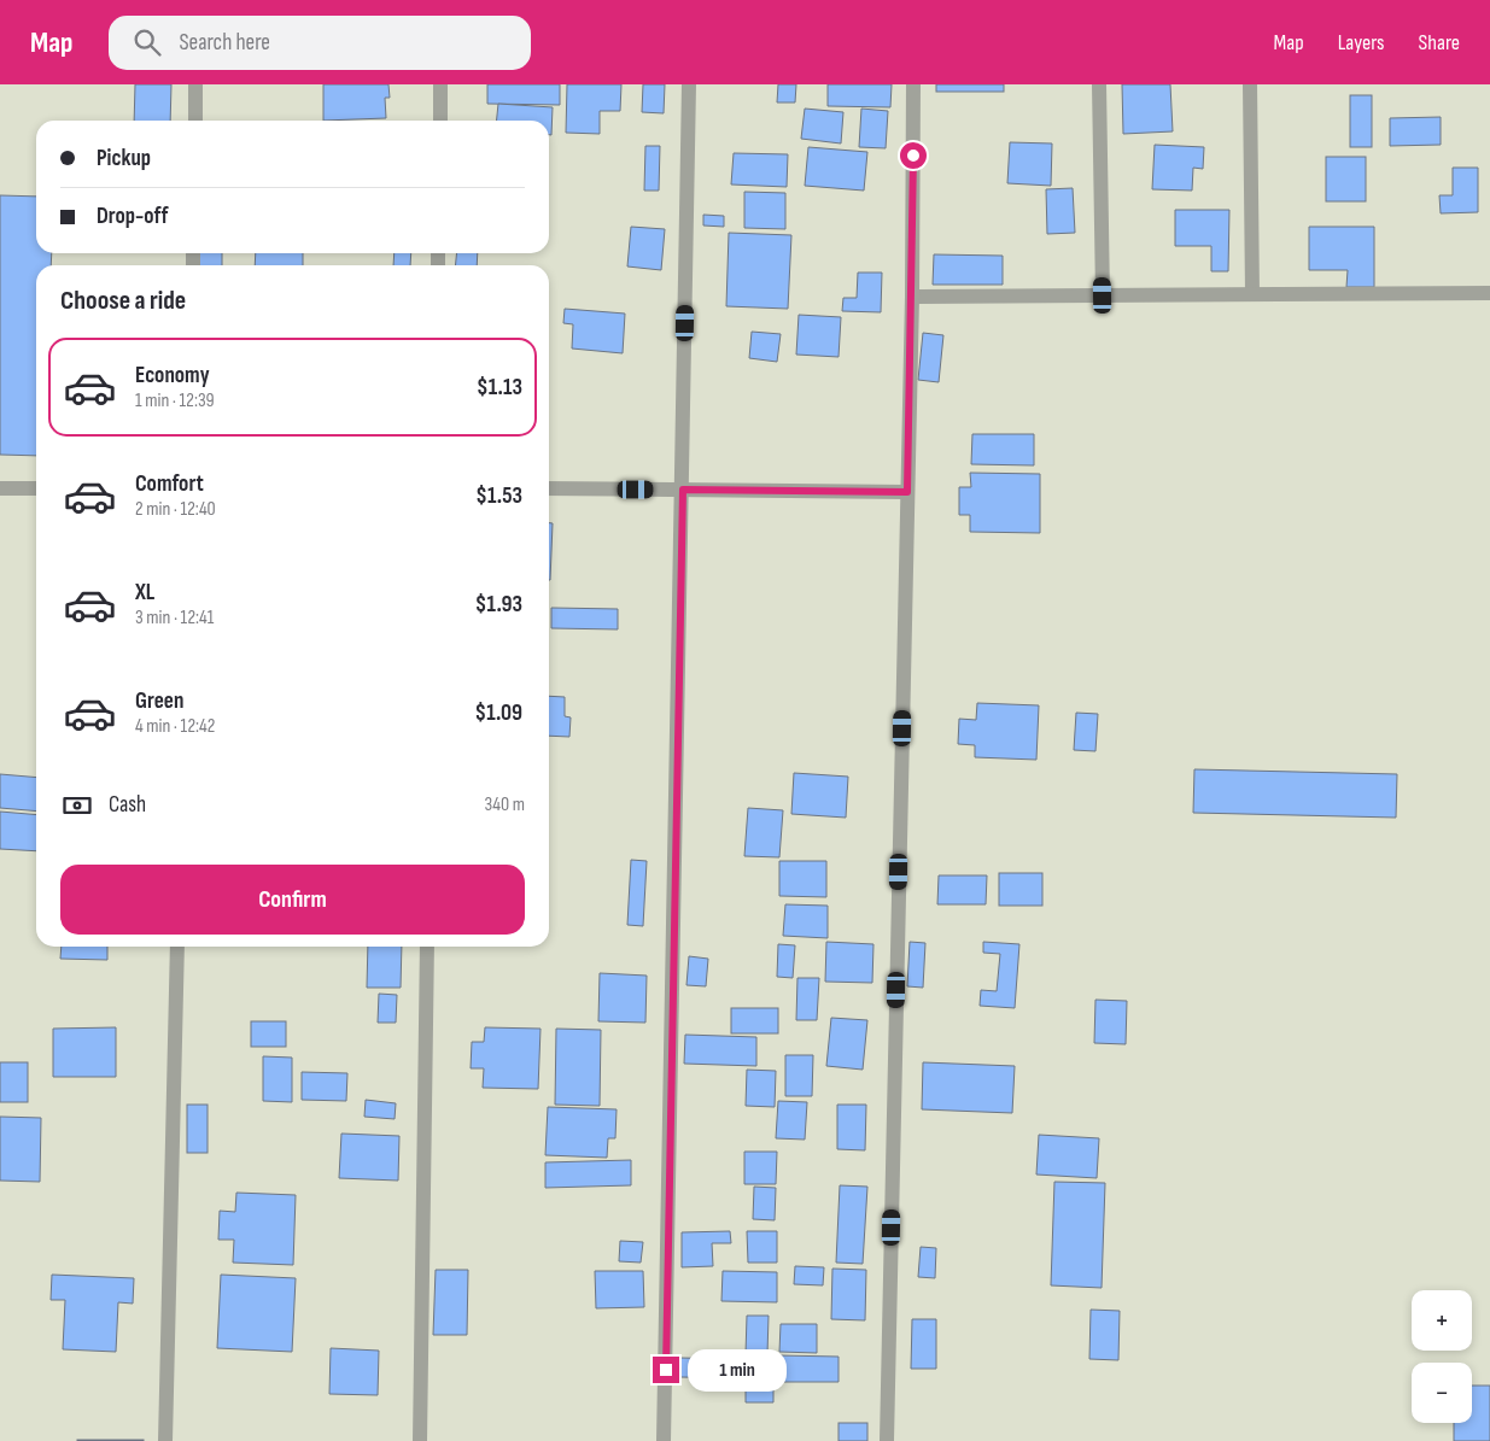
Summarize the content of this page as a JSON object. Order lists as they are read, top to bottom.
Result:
{
  "page": {
    "header": "Map",
    "search": "Search here",
    "nav": ["Map", "Layers", "Share"],
    "banner": ["Pickup", "Drop-off"],
    "heading": "Choose a ride",
    "list": [
      {
        "name": "Economy",
        "note": "1 min · 12:39",
        "value": "$1.13"
      },
      {
        "name": "Comfort",
        "note": "2 min · 12:40",
        "value": "$1.53"
      },
      {
        "name": "XL",
        "note": "3 min · 12:41",
        "value": "$1.93"
      },
      {
        "name": "Green",
        "note": "4 min · 12:42",
        "value": "$1.09"
      }
    ],
    "pay": ["Cash", "340 m"],
    "buttons": "Confirm",
    "map_buttons": ["+", "−"],
    "bubble": "1 min"
  }
}
